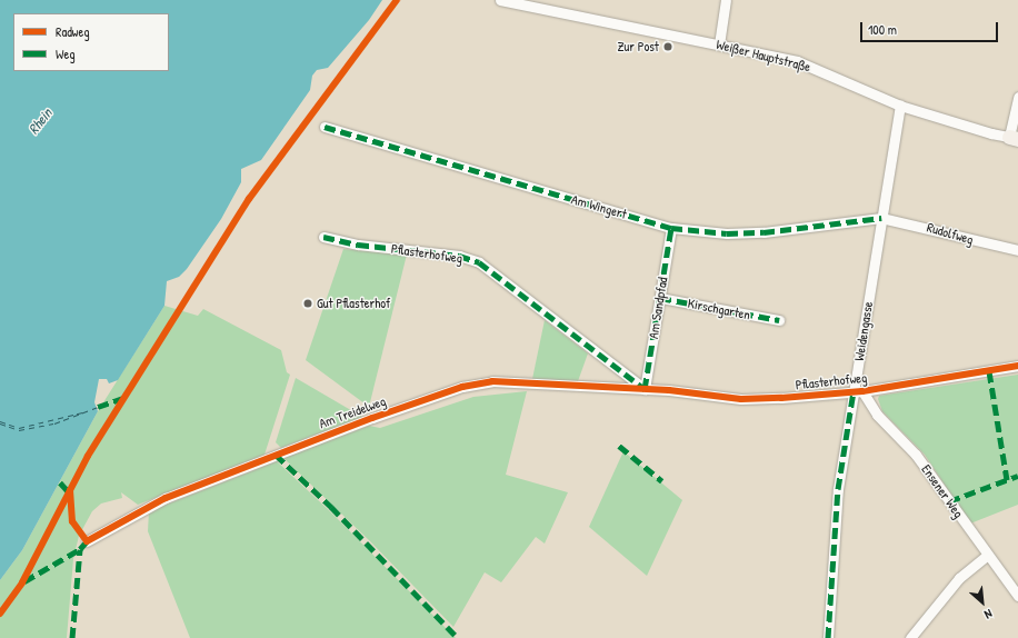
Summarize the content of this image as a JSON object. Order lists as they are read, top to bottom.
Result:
{
  "streets": {
    "street": [
      "Weißer Hauptstraße",
      "Am Wingert",
      "Rudolfweg",
      "Pflasterhofweg",
      "Am Sandpfad",
      "Kirschgarten",
      "Weidengasse",
      "Am Treidelweg",
      "Ensener Weg"
    ]
  },
  "crossings": [
    ["Weißer Hauptstraße", "Weidengasse"],
    ["Am Wingert", "Rudolfweg"],
    ["Am Wingert", "Am Sandpfad"],
    ["Am Wingert", "Weidengasse"],
    ["Rudolfweg", "Weidengasse"],
    ["Pflasterhofweg", "Am Sandpfad"],
    ["Pflasterhofweg", "Weidengasse"],
    ["Pflasterhofweg", "Am Treidelweg"],
    ["Pflasterhofweg", "Ensener Weg"],
    ["Am Sandpfad", "Kirschgarten"],
    ["Am Sandpfad", "Am Treidelweg"],
    ["Weidengasse", "Ensener Weg"]
  ],
  "water": ["Rhein"],
  "places": ["Zur Post", "Gut Pflasterhof"],
  "legend": ["Radweg", "Weg"],
  "scale_bar": "100 m",
  "north": "bottom right"
}
